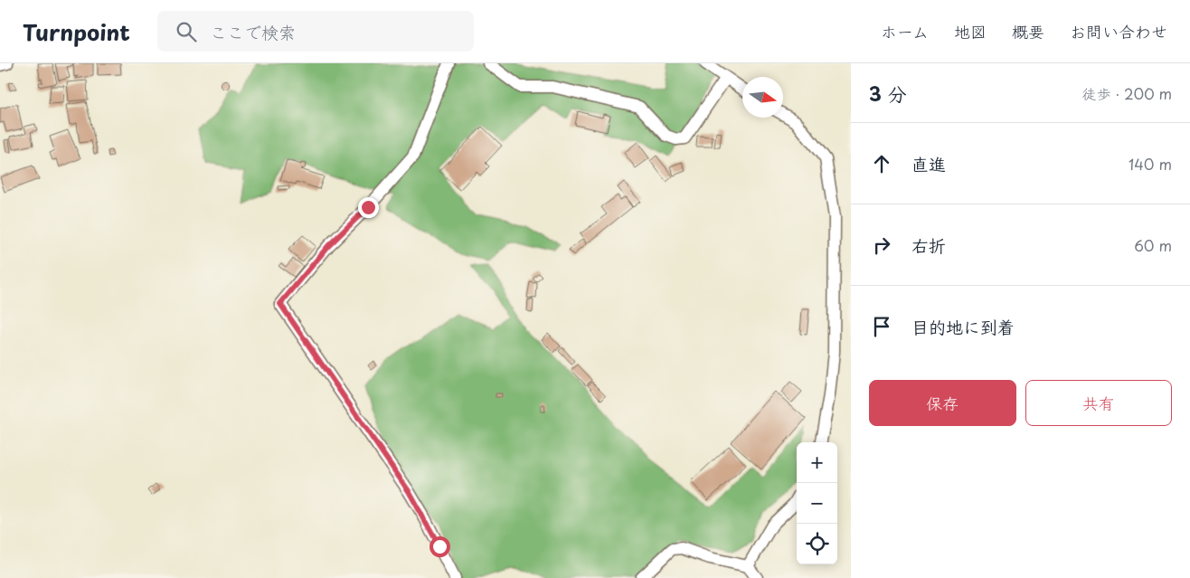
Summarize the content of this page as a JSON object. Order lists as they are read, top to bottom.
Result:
{
  "north": "right",
  "page": {
    "header": "Turnpoint",
    "search": "ここで検索",
    "nav": [
      "ホーム",
      "地図",
      "概要",
      "お問い合わせ"
    ],
    "heading": ["3 分", "徒歩 · 200 m"],
    "list": [
      ["直進", "140 m"],
      ["右折", "60 m"],
      "目的地に到着"
    ],
    "buttons": ["保存", "共有"],
    "map_buttons": ["+", "−"]
  }
}
